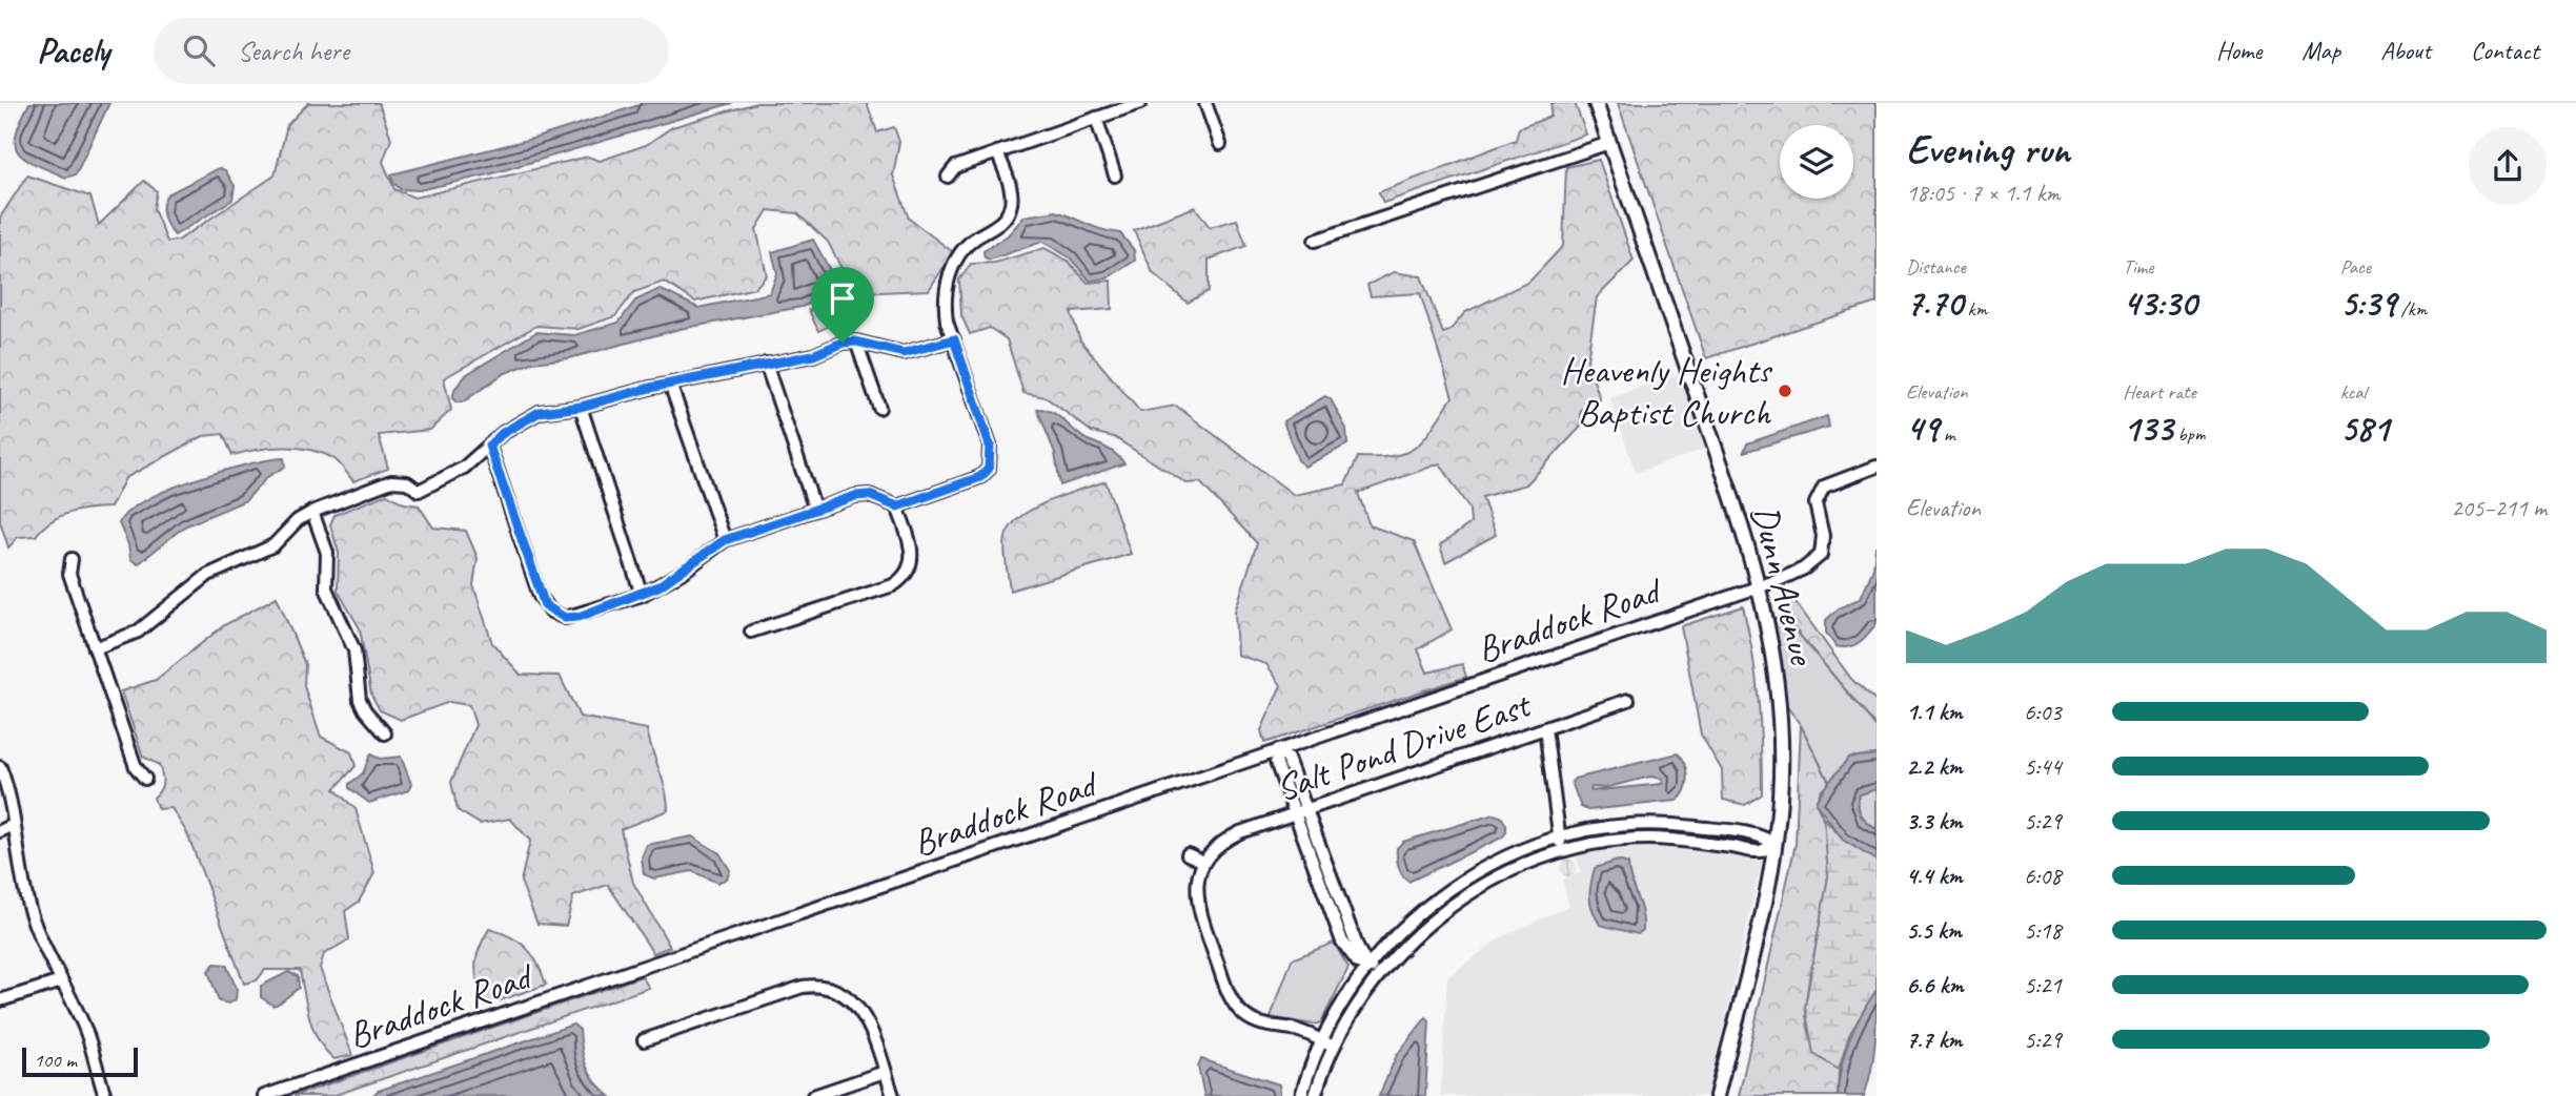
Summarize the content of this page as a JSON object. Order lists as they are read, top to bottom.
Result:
{
  "streets": {
    "main road": ["Dunn Avenue"],
    "street": ["Braddock Road", "Salt Pond Drive East"]
  },
  "crossings": [
    ["Dunn Avenue", "Braddock Road"]
  ],
  "places": ["Heavenly Heights Baptist Church"],
  "scale_bar": "100 m",
  "page": {
    "header": "Pacely",
    "search": "Search here",
    "nav": [
      "Home",
      "Map",
      "About",
      "Contact"
    ],
    "heading": ["Evening run", "18:05 · 7 × 1.1 km"],
    "stats": [
      ["Distance", "7.70 km"],
      ["Time", "43:30"],
      ["Pace", "5:39 /km"],
      ["Elevation", "49 m"],
      ["Heart rate", "133 bpm"],
      ["kcal", "581"]
    ],
    "chart": ["Elevation", "205–211 m"],
    "list": [
      {
        "name": "1.1 km",
        "note": "6:03"
      },
      {
        "name": "2.2 km",
        "note": "5:44"
      },
      {
        "name": "3.3 km",
        "note": "5:29"
      },
      {
        "name": "4.4 km",
        "note": "6:08"
      },
      {
        "name": "5.5 km",
        "note": "5:18"
      },
      {
        "name": "6.6 km",
        "note": "5:21"
      },
      {
        "name": "7.7 km",
        "note": "5:29"
      }
    ],
    "scale": "100 m"
  }
}
